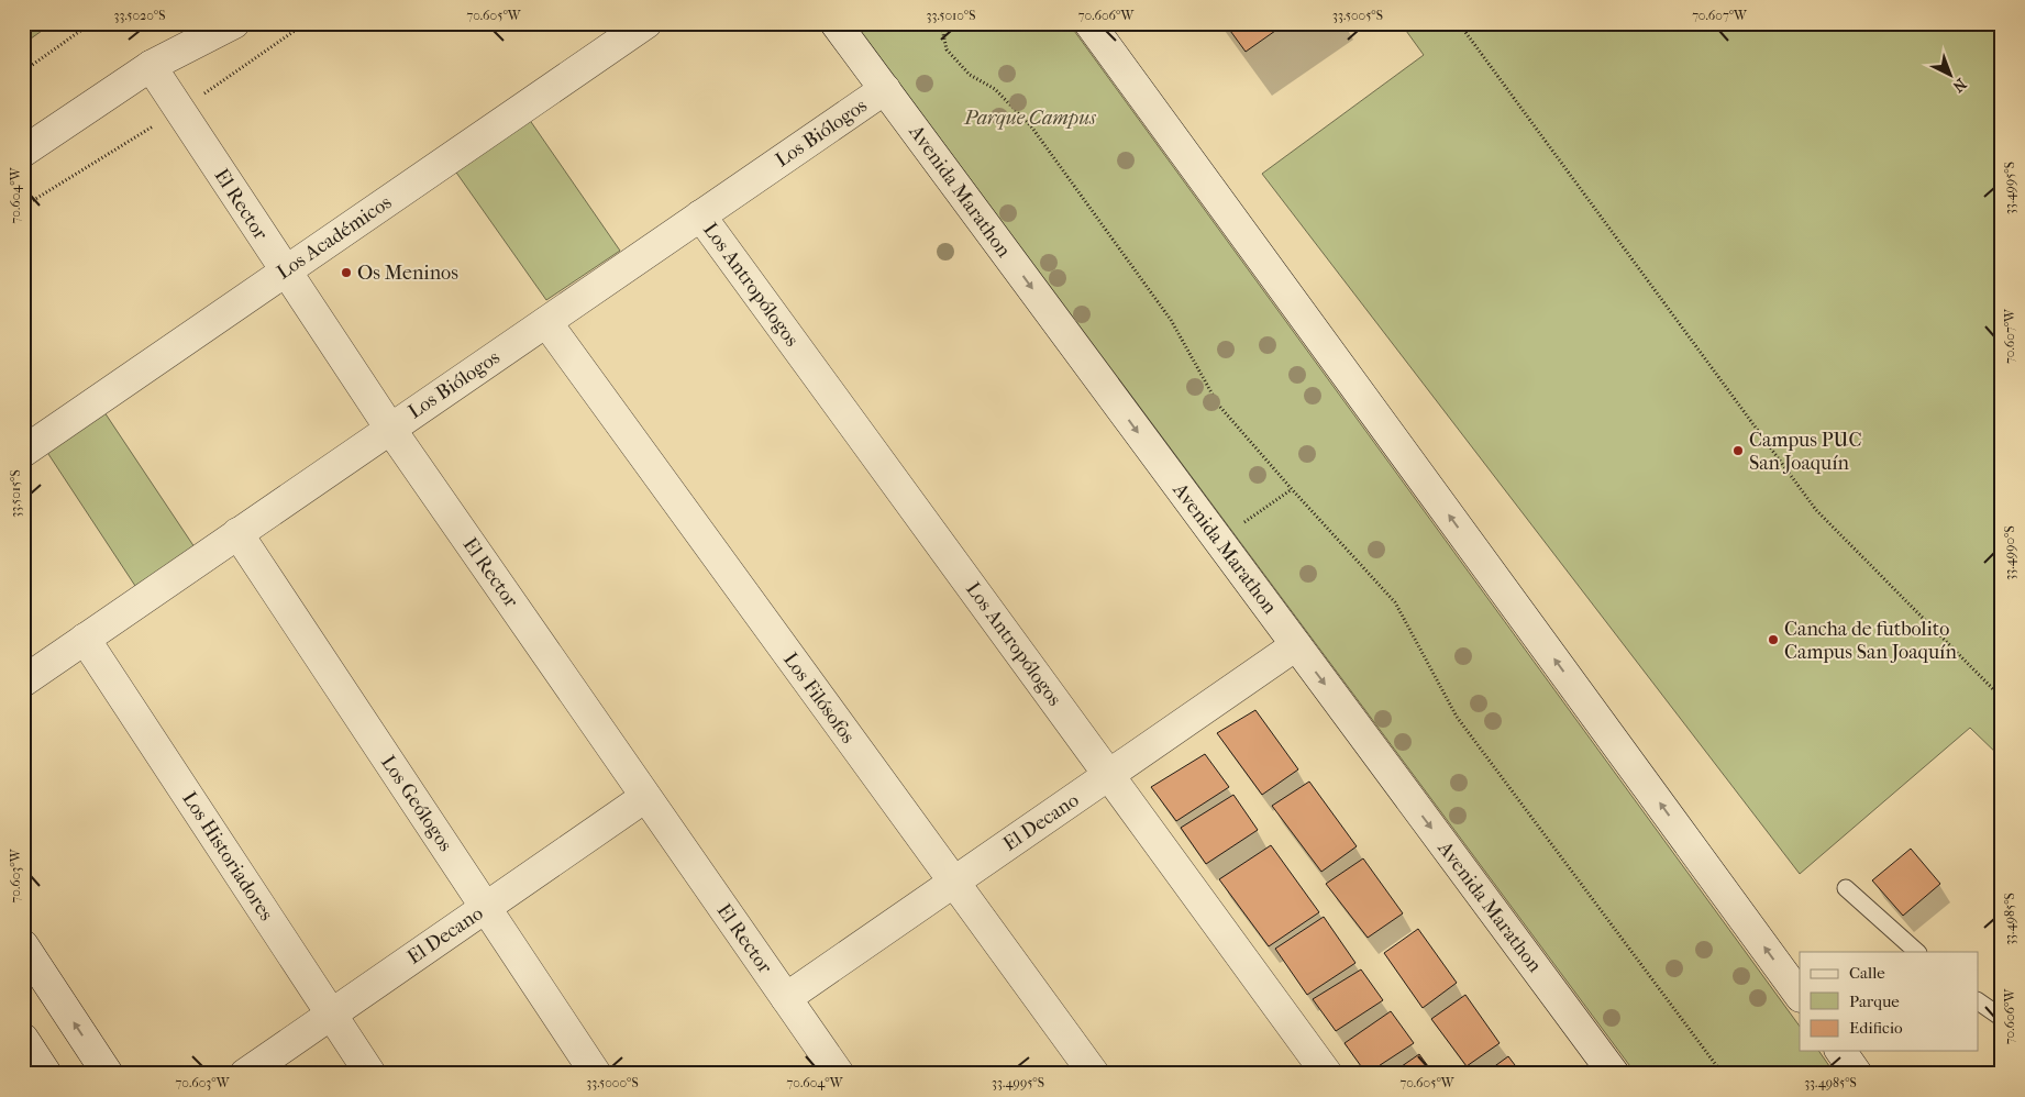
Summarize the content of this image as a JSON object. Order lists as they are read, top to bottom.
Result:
{
  "streets": {
    "street": [
      "Los Biólogos",
      "Avenida Marathon",
      "El Rector",
      "Los Académicos",
      "Los Antropólogos",
      "Los Filósofos",
      "Los Geólogos",
      "El Decano",
      "Los Historiadores"
    ]
  },
  "crossings": [
    ["Los Biólogos", "Avenida Marathon"],
    ["Los Biólogos", "El Rector"],
    ["Los Biólogos", "Los Antropólogos"],
    ["Los Biólogos", "Los Filósofos"],
    ["Los Biólogos", "Los Geólogos"],
    ["Los Biólogos", "Los Historiadores"],
    ["Avenida Marathon", "El Decano"],
    ["El Rector", "Los Académicos"],
    ["El Rector", "El Decano"],
    ["Los Antropólogos", "El Decano"],
    ["Los Filósofos", "El Decano"],
    ["Los Geólogos", "El Decano"],
    ["El Decano", "Los Historiadores"]
  ],
  "parks": ["Parque Campus"],
  "places": ["Os Meninos", "Campus PUC San Joaquín", "Cancha de futbolito Campus San Joaquín"],
  "legend": ["Calle", "Parque", "Edificio"],
  "north": "bottom right",
  "coordinates": [
    "33.5020°S",
    "70.605°W",
    "33.5010°S",
    "70.606°W",
    "33.5005°S",
    "70.607°W",
    "33.4995°S",
    "70.604°W",
    "33.5015°S",
    "33.4990°S",
    "70.603°W",
    "33.4985°S",
    "33.5000°S"
  ]
}
